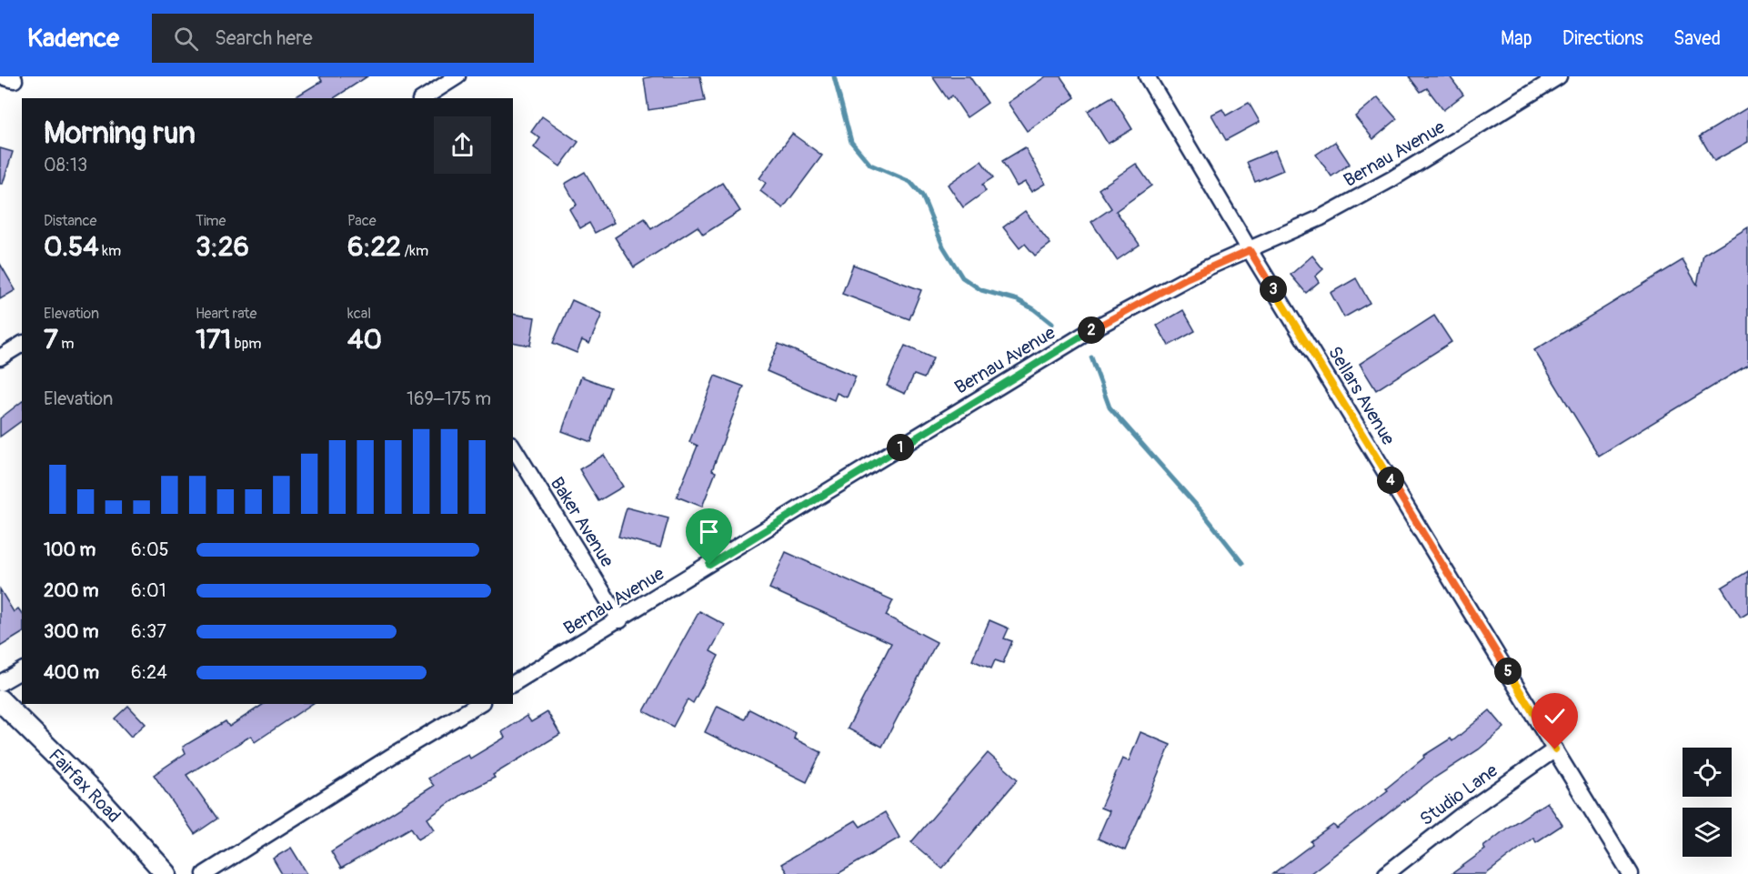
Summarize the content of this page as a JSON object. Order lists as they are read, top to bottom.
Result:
{
  "streets": {
    "street": [
      "Bernau Avenue",
      "Sellars Avenue",
      "Baker Avenue",
      "Fairfax Road",
      "Studio Lane"
    ]
  },
  "crossings": [
    ["Bernau Avenue", "Sellars Avenue"],
    ["Bernau Avenue", "Baker Avenue"],
    ["Sellars Avenue", "Studio Lane"]
  ],
  "page": {
    "header": "Kadence",
    "search": "Search here",
    "nav": ["Map", "Directions", "Saved"],
    "heading": ["Morning run", "08:13"],
    "stats": [
      ["Distance", "0.54 km"],
      ["Time", "3:26"],
      ["Pace", "6:22 /km"],
      ["Elevation", "7 m"],
      ["Heart rate", "171 bpm"],
      ["kcal", "40"]
    ],
    "pins": [
      "3",
      "2",
      "1",
      "4",
      "5"
    ],
    "chart": ["Elevation", "169–175 m"],
    "list": [
      {
        "name": "100 m",
        "note": "6:05"
      },
      {
        "name": "200 m",
        "note": "6:01"
      },
      {
        "name": "300 m",
        "note": "6:37"
      },
      {
        "name": "400 m",
        "note": "6:24"
      }
    ]
  }
}
